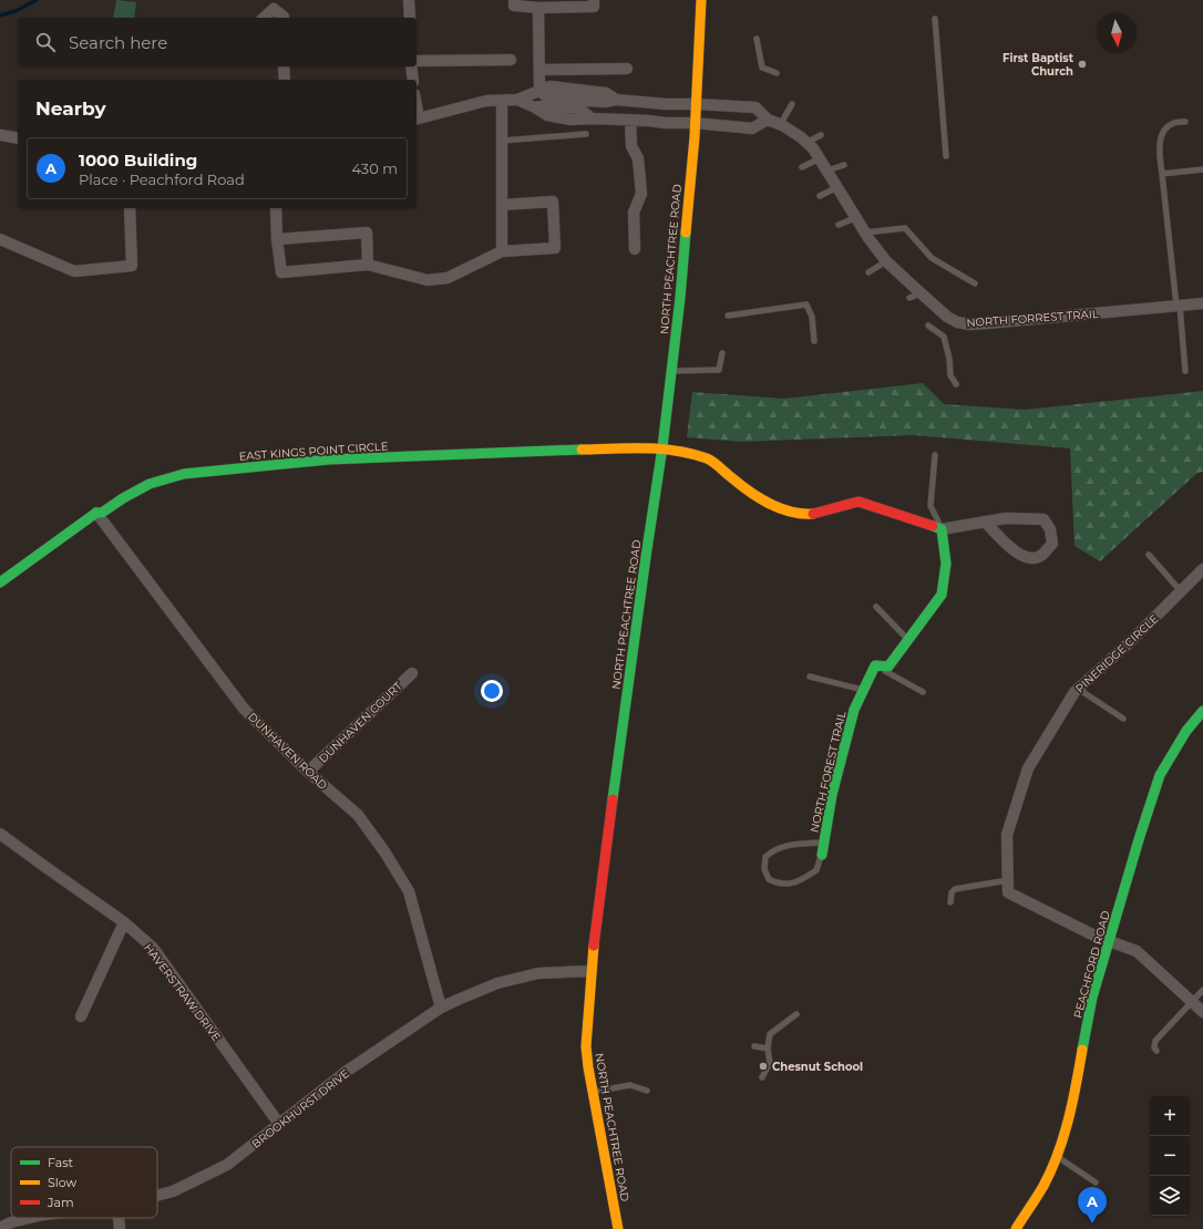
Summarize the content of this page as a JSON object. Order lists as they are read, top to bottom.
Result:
{
  "streets": {
    "street": [
      "NORTH PEACHTREE ROAD",
      "NORTH FORREST TRAIL",
      "EAST KINGS POINT CIRCLE",
      "PINERIDGE CIRCLE",
      "DUNHAVEN COURT",
      "DUNHAVEN ROAD",
      "NORTH FOREST TRAIL",
      "PEACHFORD ROAD",
      "HAVERSTRAW DRIVE",
      "BROOKHURST DRIVE"
    ]
  },
  "crossings": [
    ["NORTH PEACHTREE ROAD", "NORTH FORREST TRAIL"],
    ["NORTH PEACHTREE ROAD", "EAST KINGS POINT CIRCLE"],
    ["NORTH PEACHTREE ROAD", "BROOKHURST DRIVE"],
    ["EAST KINGS POINT CIRCLE", "DUNHAVEN ROAD"],
    ["PINERIDGE CIRCLE", "PEACHFORD ROAD"],
    ["DUNHAVEN COURT", "DUNHAVEN ROAD"],
    ["DUNHAVEN ROAD", "BROOKHURST DRIVE"],
    ["HAVERSTRAW DRIVE", "BROOKHURST DRIVE"]
  ],
  "places": ["First Baptist Church", "Chesnut School"],
  "legend": ["Fast", "Slow", "Jam"],
  "north": "bottom",
  "page": {
    "search": "Search here",
    "heading": "Nearby",
    "list": [
      {
        "mark": "A",
        "name": "1000 Building",
        "note": "Place · Peachford Road",
        "value": "430 m"
      }
    ],
    "map_buttons": ["+", "−"],
    "pins": "A"
  }
}
